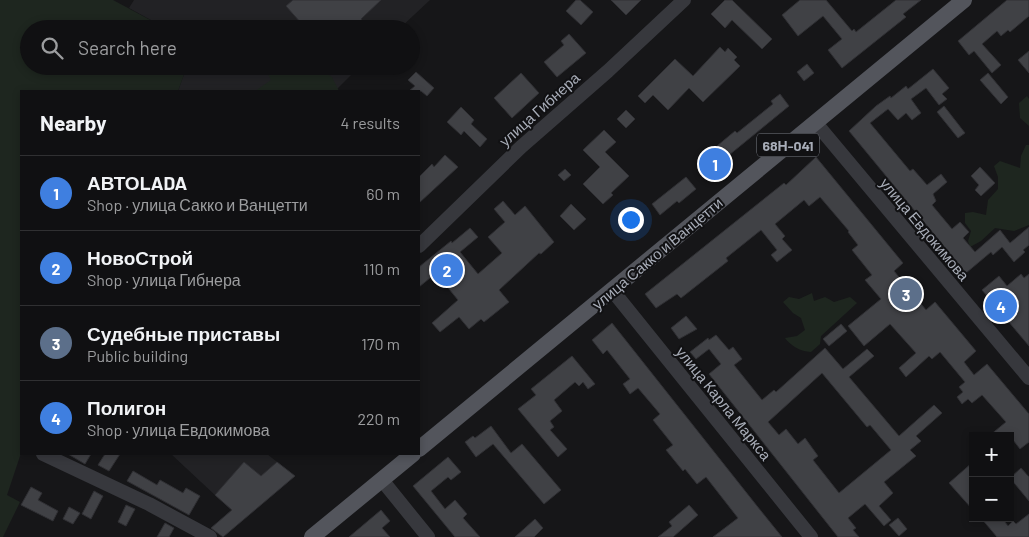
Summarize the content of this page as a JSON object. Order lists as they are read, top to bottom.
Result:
{
  "streets": {
    "main road": ["68Н-041", "улица Сакко и Ванцетти"],
    "street": ["улица Гибнера", "улица Евдокимова", "улица Карла Маркса"]
  },
  "crossings": [
    ["улица Евдокимова", "улица Сакко и Ванцетти"],
    ["улица Сакко и Ванцетти", "улица Карла Маркса"]
  ],
  "page": {
    "search": "Search here",
    "heading": ["Nearby", "4 results"],
    "pins": [
      "1",
      "2",
      "3",
      "4"
    ],
    "list": [
      {
        "mark": "1",
        "name": "АВТОLADA",
        "note": "Shop · улица Сакко и Ванцетти",
        "value": "60 m"
      },
      {
        "mark": "2",
        "name": "НовоСтрой",
        "note": "Shop · улица Гибнера",
        "value": "110 m"
      },
      {
        "mark": "3",
        "name": "Судебные приставы",
        "note": "Public building",
        "value": "170 m"
      },
      {
        "mark": "4",
        "name": "Полигон",
        "note": "Shop · улица Евдокимова",
        "value": "220 m"
      }
    ],
    "map_buttons": ["+", "−"]
  }
}
